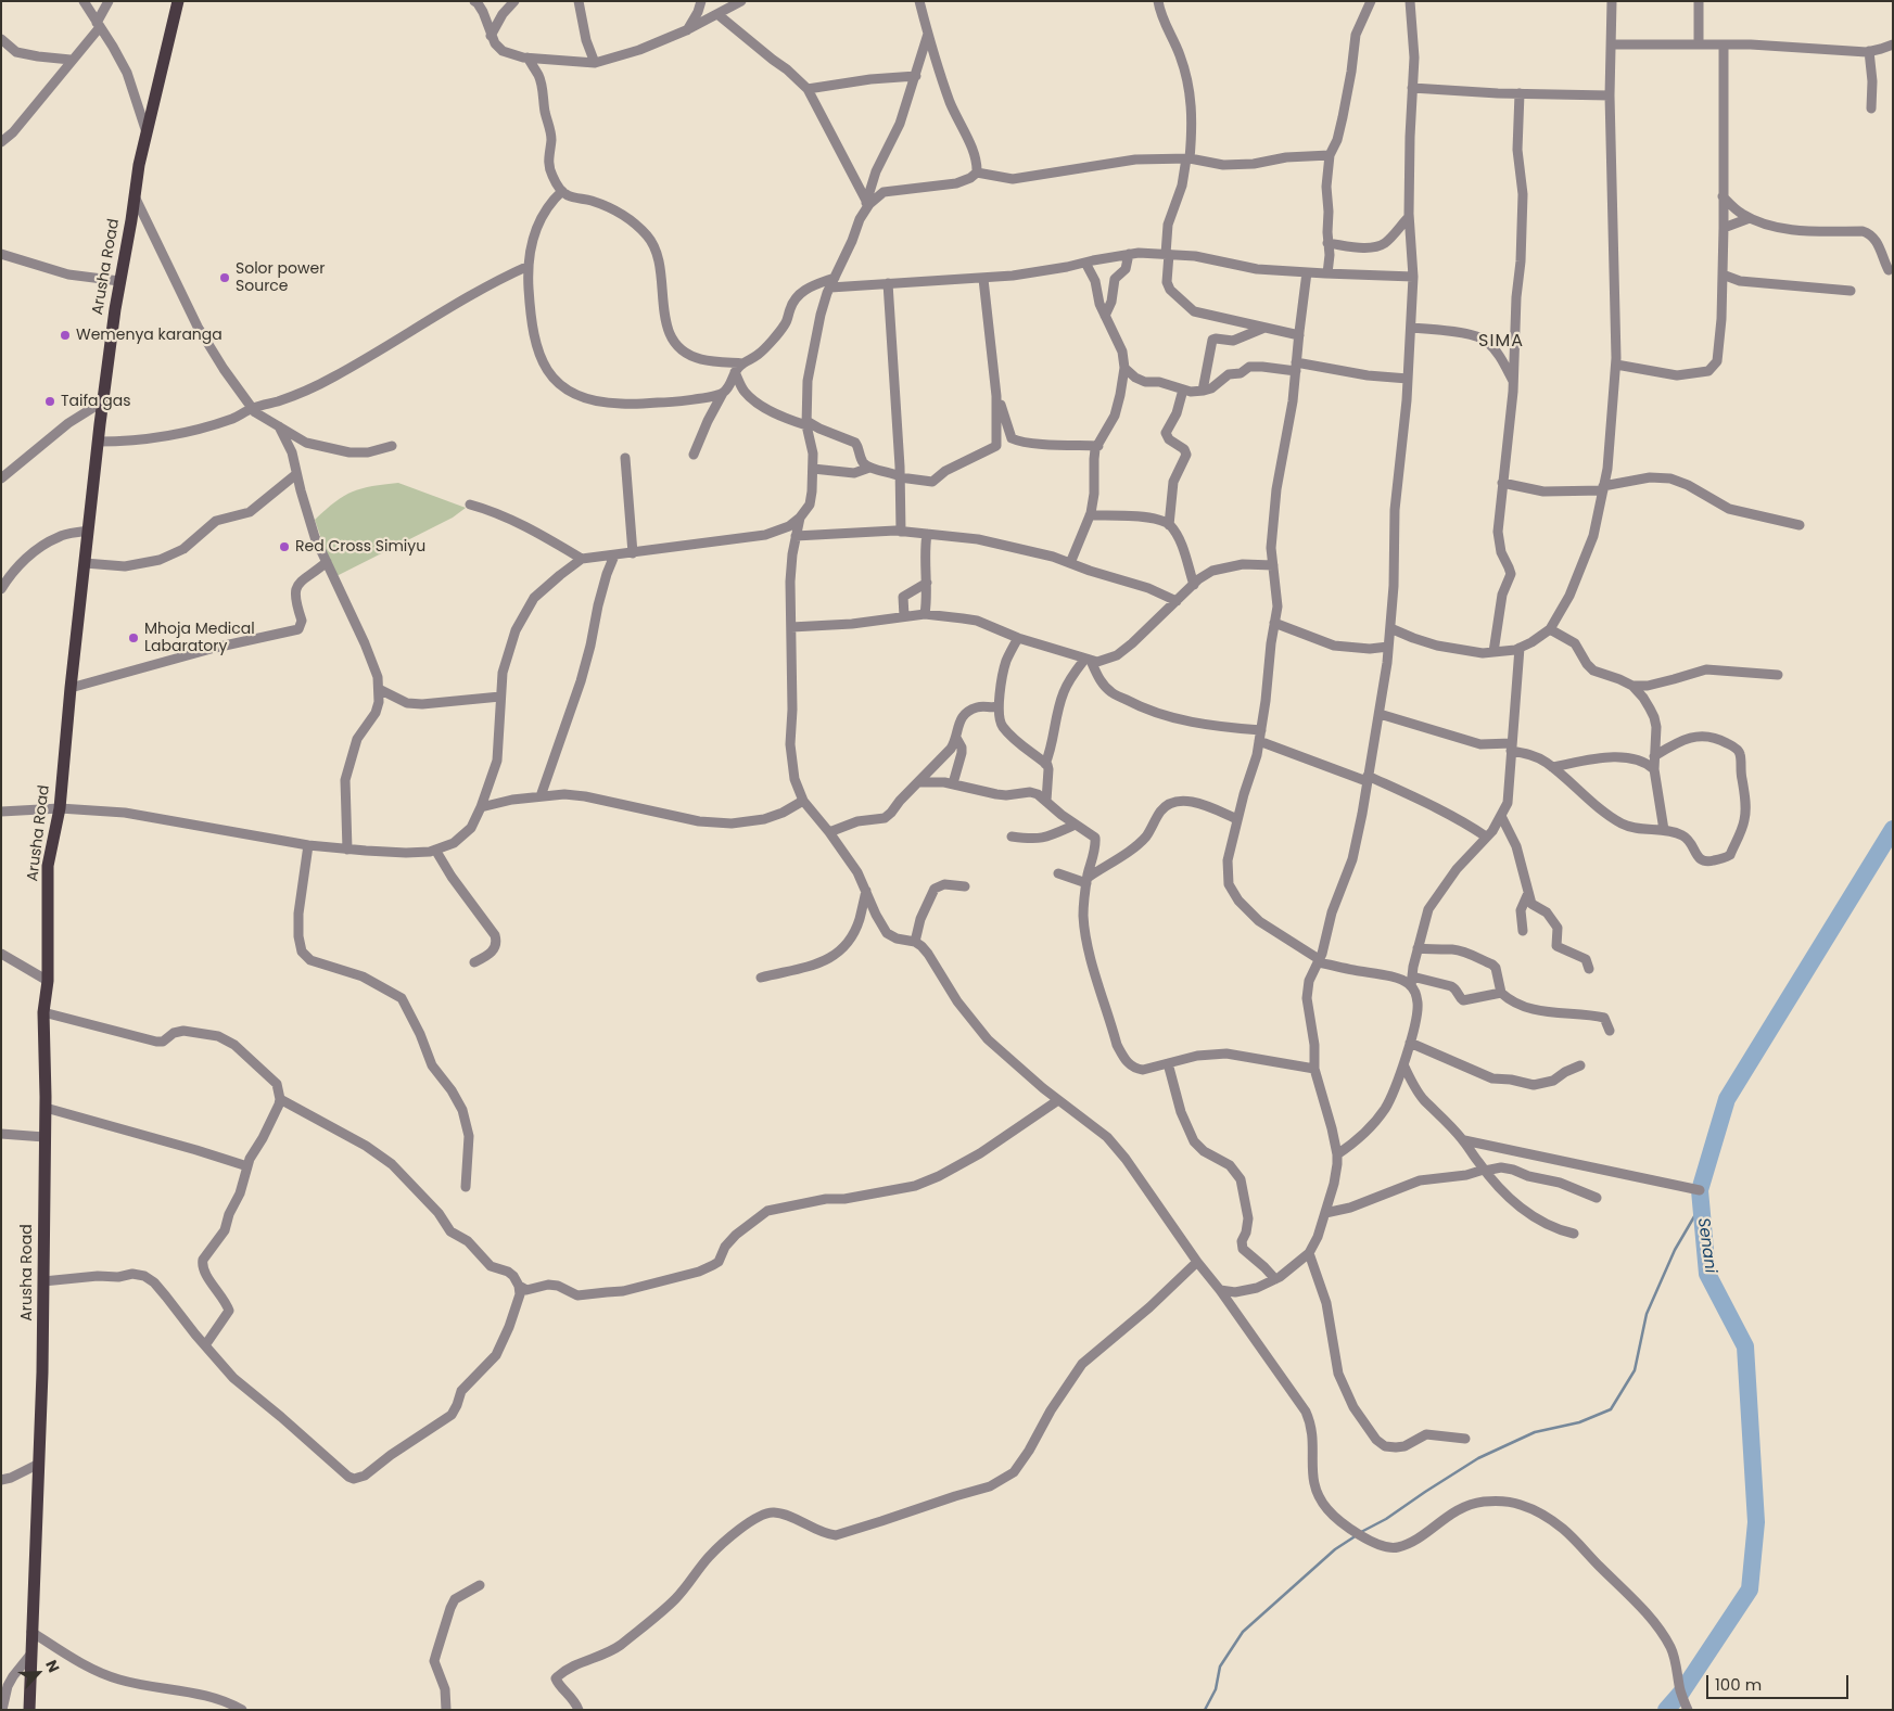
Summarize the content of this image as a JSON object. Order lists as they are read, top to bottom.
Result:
{
  "streets": {
    "main road": ["Arusha Road"]
  },
  "districts": ["SIMA"],
  "water": ["Senani"],
  "places": [
    "Solor power Source",
    "Wemenya karanga",
    "Taifa gas",
    "Red Cross Simiyu",
    "Mhoja Medical Labaratory"
  ],
  "scale_bar": "100 m",
  "north": "top right"
}
